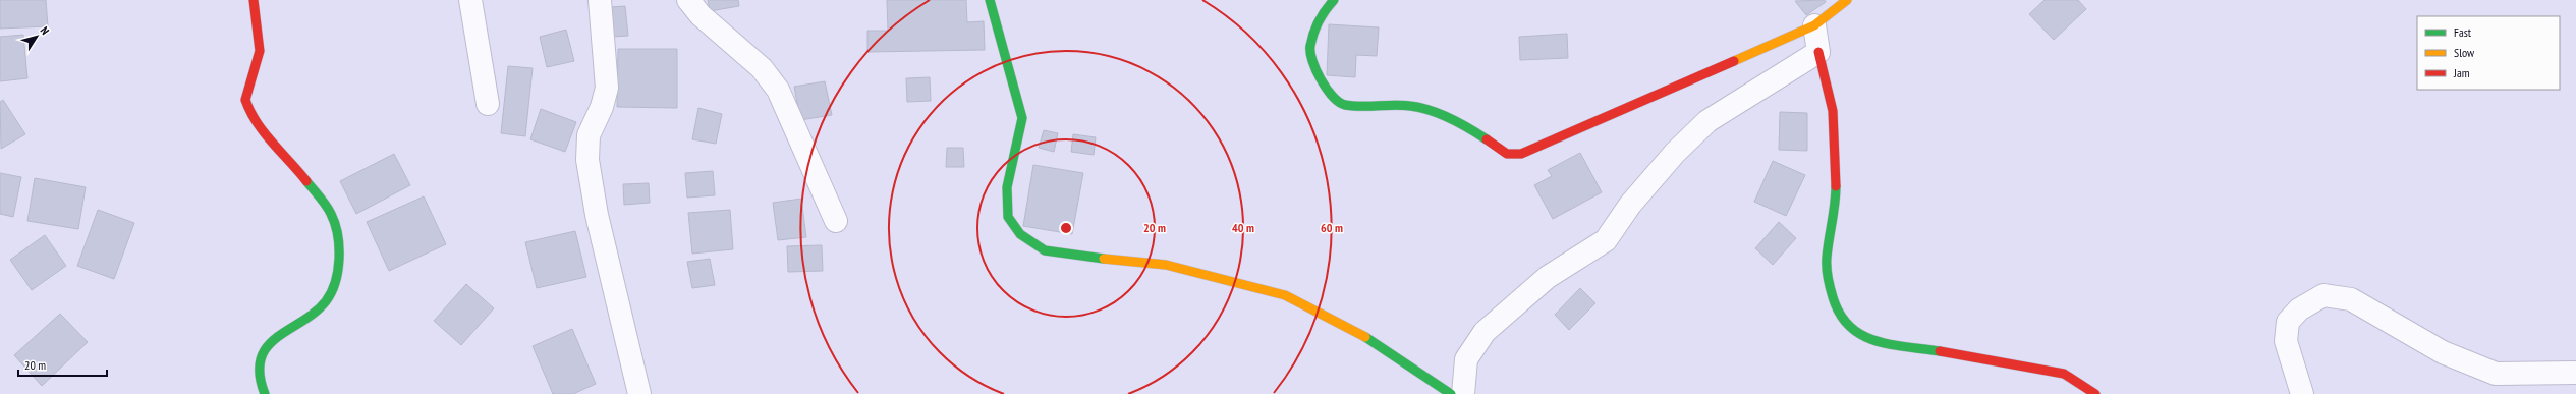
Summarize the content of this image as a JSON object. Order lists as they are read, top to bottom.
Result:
{
  "legend": ["Fast", "Slow", "Jam"],
  "scale_bar": "20 m",
  "north": "top right",
  "rings": ["20 m", "40 m", "60 m"]
}
